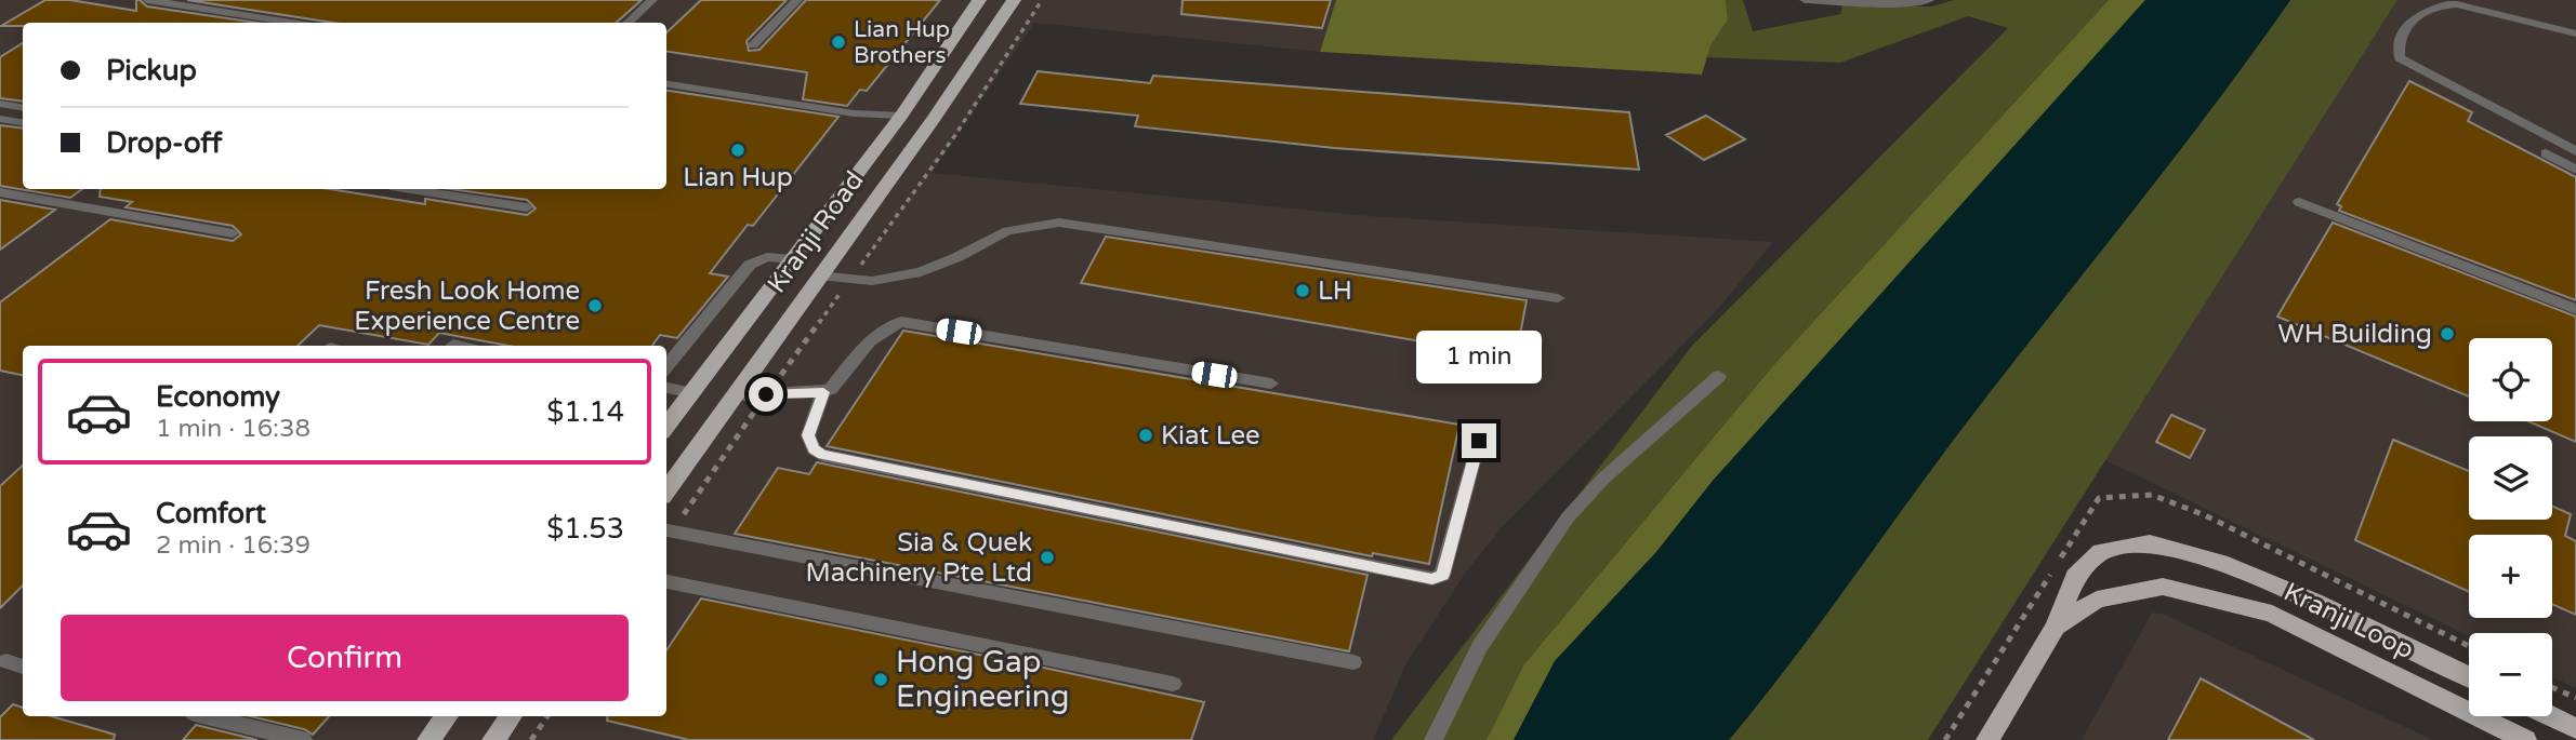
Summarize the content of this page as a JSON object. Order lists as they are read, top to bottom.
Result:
{
  "streets": {
    "main road": ["Kranji Road", "Kranji Loop"]
  },
  "places": [
    "Lian Hup Brothers",
    "Lian Hup",
    "LH",
    "Fresh Look Home Experience Centre",
    "WH Building",
    "Kiat Lee",
    "Sia & Quek Machinery Pte Ltd",
    "Hong Gap Engineering"
  ],
  "page": {
    "banner": ["Pickup", "Drop-off"],
    "bubble": "1 min",
    "map_buttons": ["+", "−"],
    "list": [
      {
        "name": "Economy",
        "note": "1 min · 16:38",
        "value": "$1.14"
      },
      {
        "name": "Comfort",
        "note": "2 min · 16:39",
        "value": "$1.53"
      }
    ],
    "buttons": "Confirm"
  }
}
